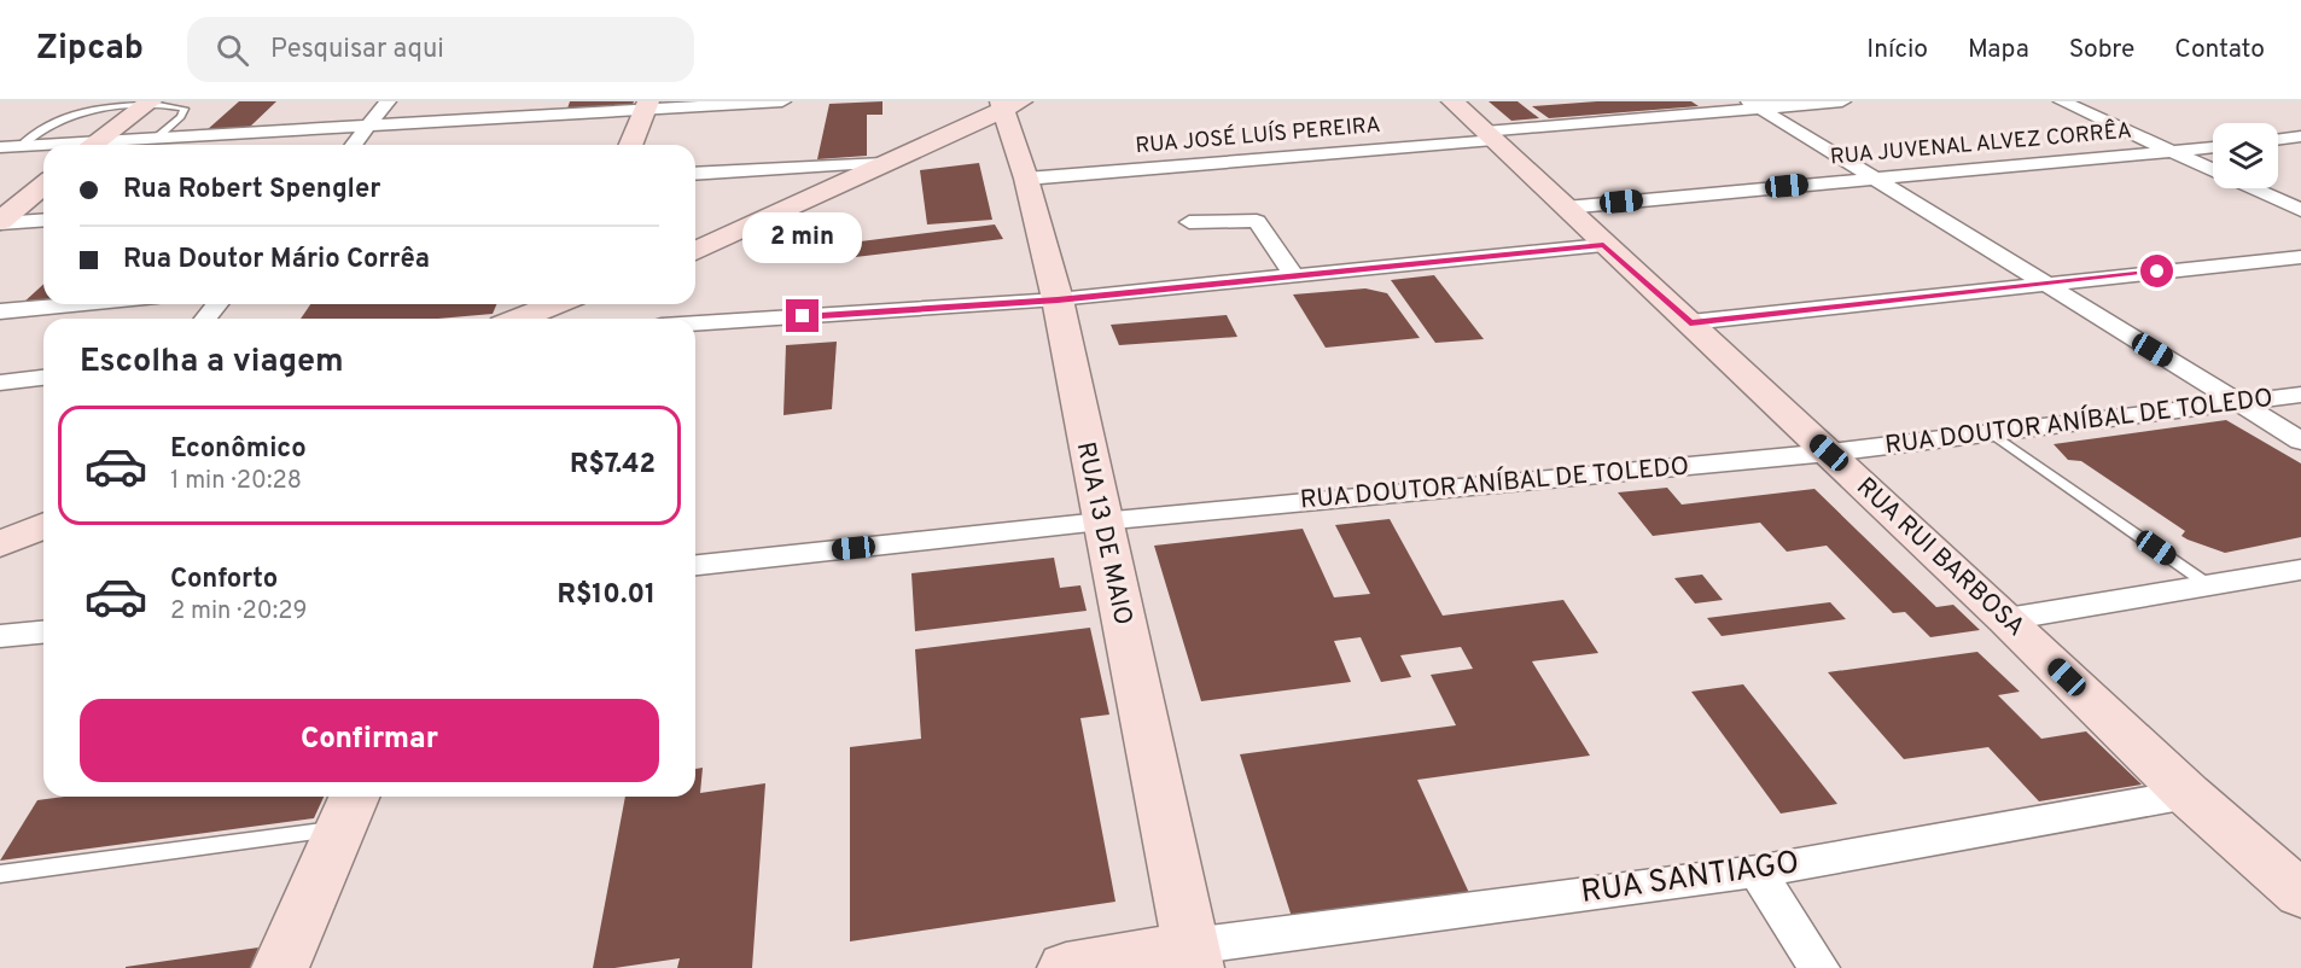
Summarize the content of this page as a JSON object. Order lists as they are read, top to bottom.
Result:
{
  "streets": {
    "main road": ["RUA 13 DE MAIO", "RUA RUI BARBOSA"],
    "street": [
      "RUA JOSÉ LUÍS PEREIRA",
      "RUA JUVENAL ALVEZ CORRÊA",
      "RUA DOUTOR ANÍBAL DE TOLEDO",
      "RUA SANTIAGO"
    ]
  },
  "crossings": [
    ["RUA JOSÉ LUÍS PEREIRA", "RUA 13 DE MAIO"],
    ["RUA JOSÉ LUÍS PEREIRA", "RUA RUI BARBOSA"],
    ["RUA JUVENAL ALVEZ CORRÊA", "RUA RUI BARBOSA"],
    ["RUA DOUTOR ANÍBAL DE TOLEDO", "RUA 13 DE MAIO"],
    ["RUA DOUTOR ANÍBAL DE TOLEDO", "RUA RUI BARBOSA"],
    ["RUA 13 DE MAIO", "RUA SANTIAGO"],
    ["RUA RUI BARBOSA", "RUA SANTIAGO"]
  ],
  "page": {
    "header": "Zipcab",
    "search": "Pesquisar aqui",
    "nav": [
      "Início",
      "Mapa",
      "Sobre",
      "Contato"
    ],
    "banner": ["Rua Robert Spengler", "Rua Doutor Mário Corrêa"],
    "bubble": "2 min",
    "heading": "Escolha a viagem",
    "list": [
      {
        "name": "Econômico",
        "note": "1 min · 20:28",
        "value": "R$7.42"
      },
      {
        "name": "Conforto",
        "note": "2 min · 20:29",
        "value": "R$10.01"
      }
    ],
    "buttons": "Confirmar"
  }
}
